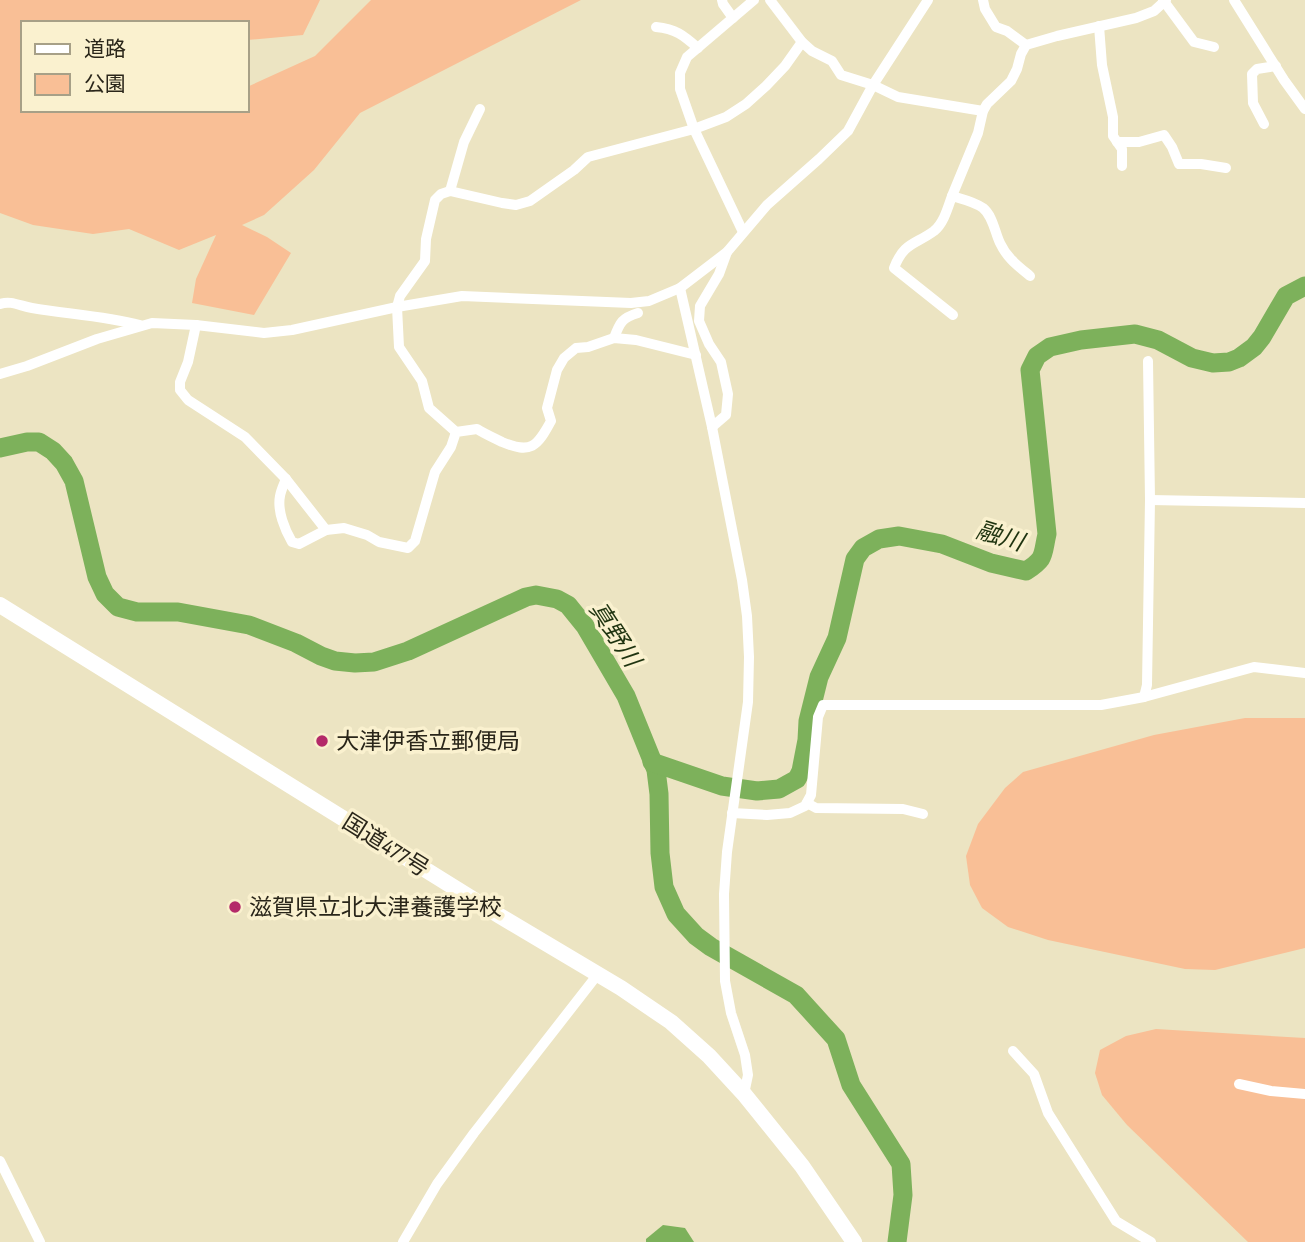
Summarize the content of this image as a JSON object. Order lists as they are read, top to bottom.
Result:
{
  "streets": {
    "highway": ["国道477号"]
  },
  "water": ["融川", "真野川"],
  "places": ["大津伊香立郵便局", "滋賀県立北大津養護学校"],
  "legend": ["道路", "公園"]
}
